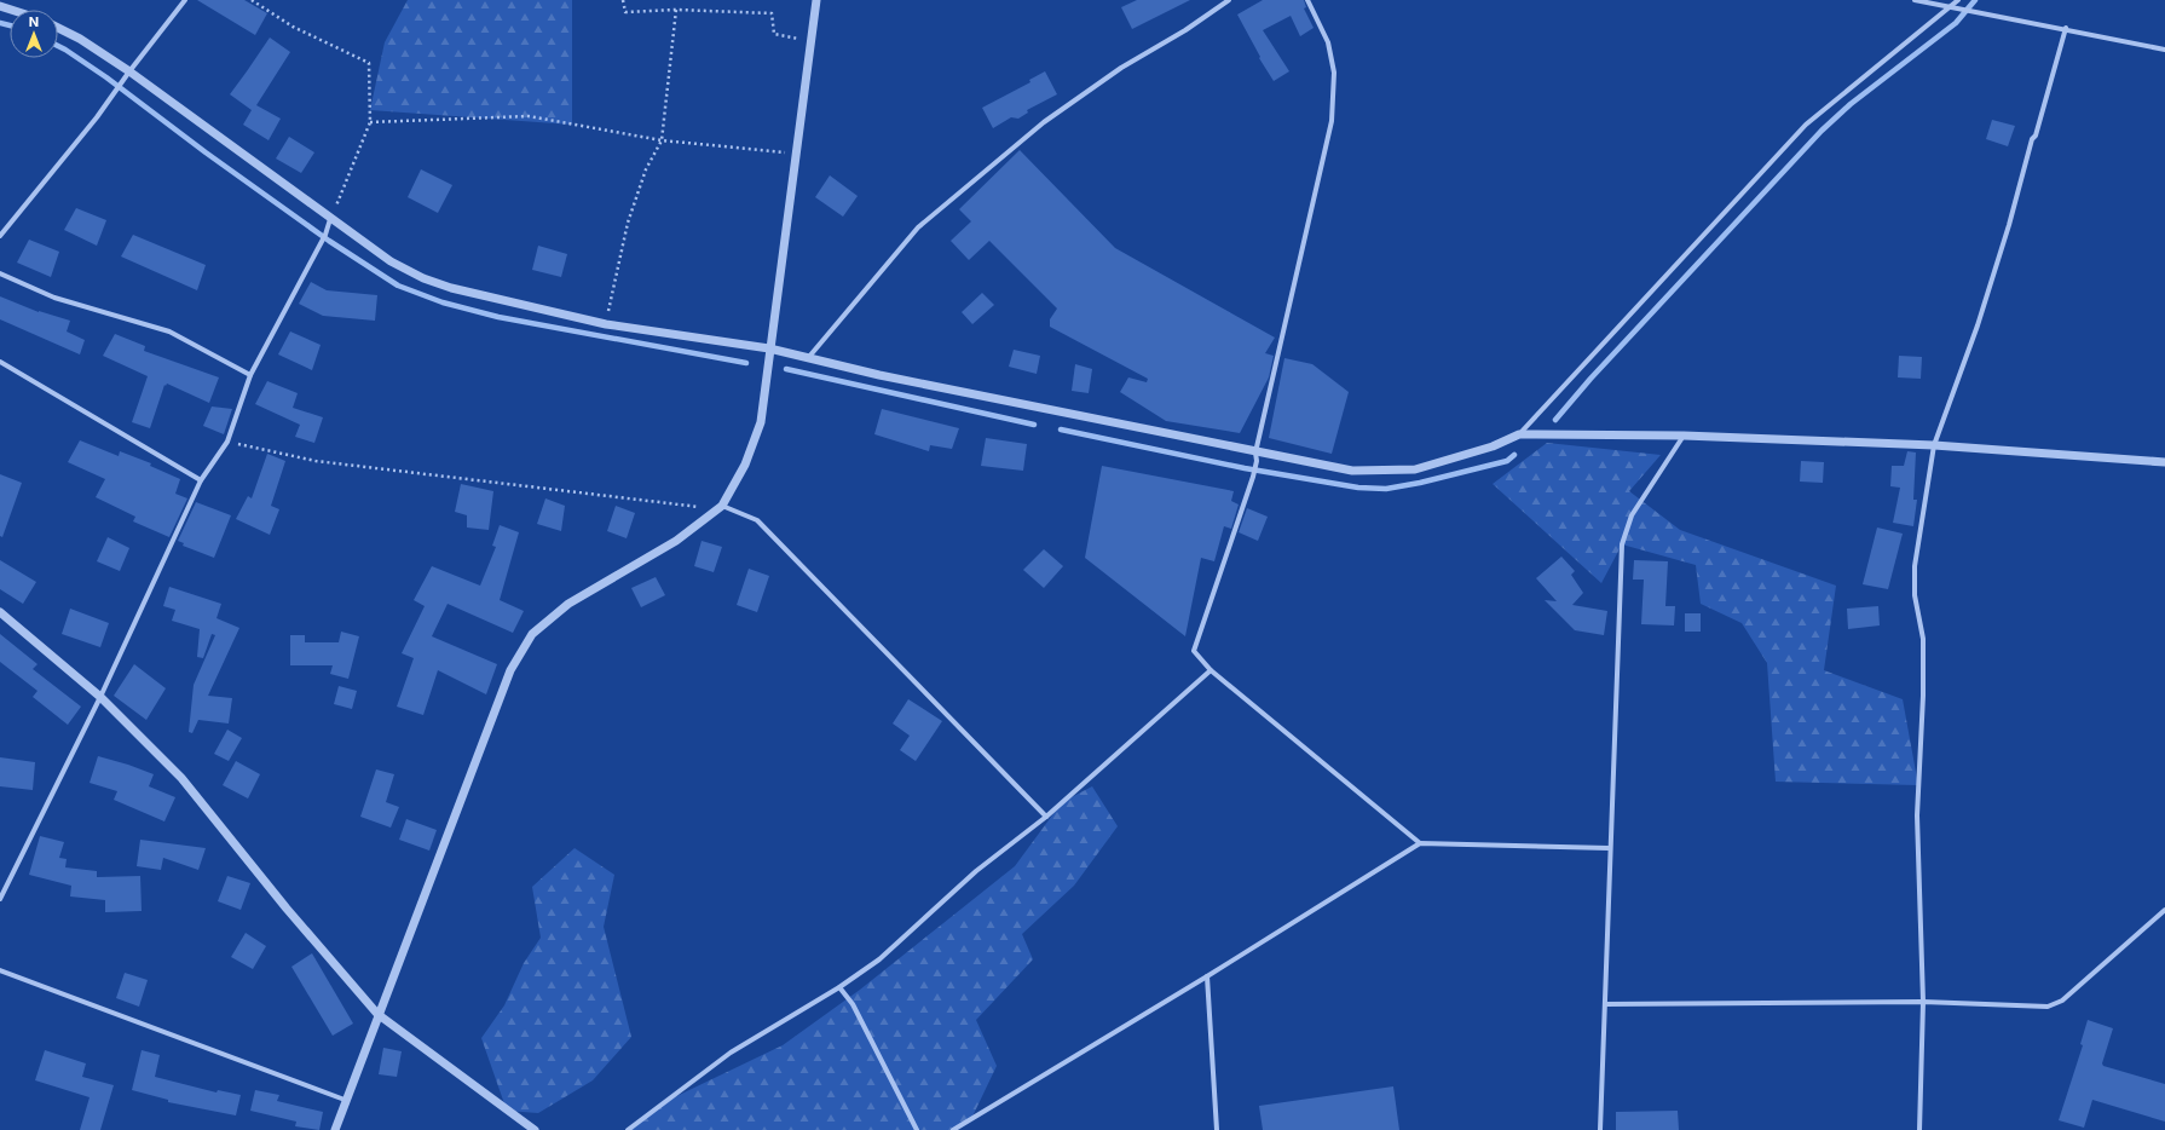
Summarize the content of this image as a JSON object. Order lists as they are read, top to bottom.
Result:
{
  "north": "top"
}
